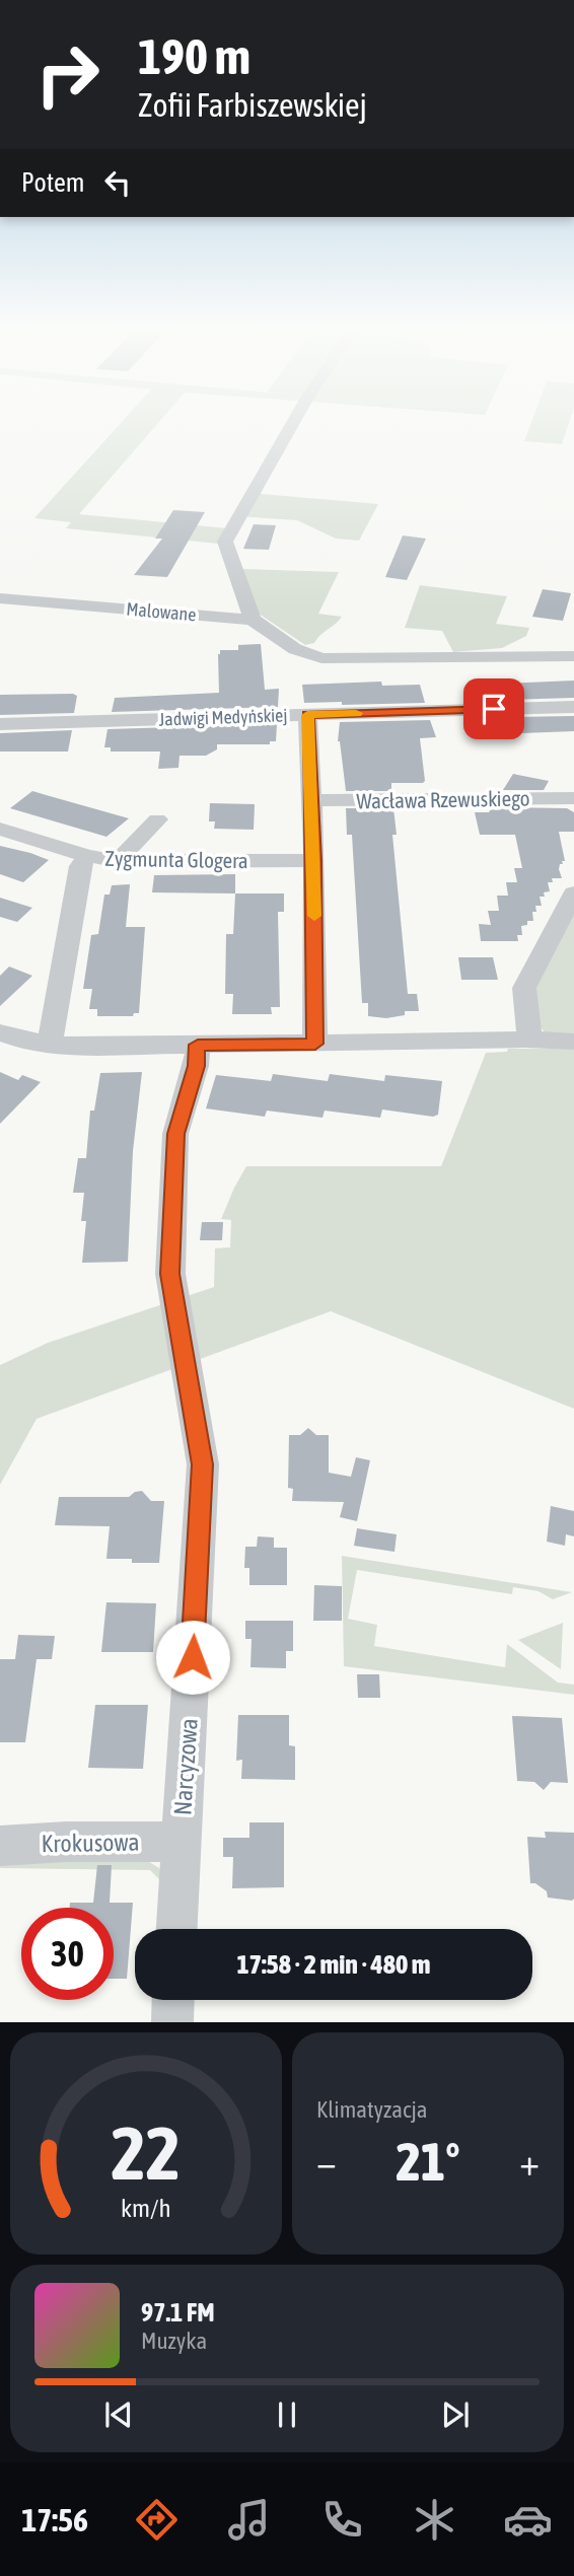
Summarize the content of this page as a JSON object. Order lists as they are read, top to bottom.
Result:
{
  "streets": {
    "street": [
      "Malowane",
      "Jadwigi Medyńskiej",
      "Wacława Rzewuskiego",
      "Zygmunta Glogera",
      "Narcyzowa",
      "Krokusowa"
    ]
  },
  "crossings": [
    ["Narcyzowa", "Krokusowa"]
  ],
  "page": {
    "turn": ["190 m", "Zofii Farbiszewskiej"],
    "then": "Potem",
    "limit": "30",
    "trip": "17:58 · 2 min · 480 m",
    "tile": "Klimatyzacja",
    "heat": ["−", "21°", "+"],
    "song": ["97.1 FM", "Muzyka"],
    "tabs": "17:56",
    "gauge": ["22", "km/h"]
  }
}
